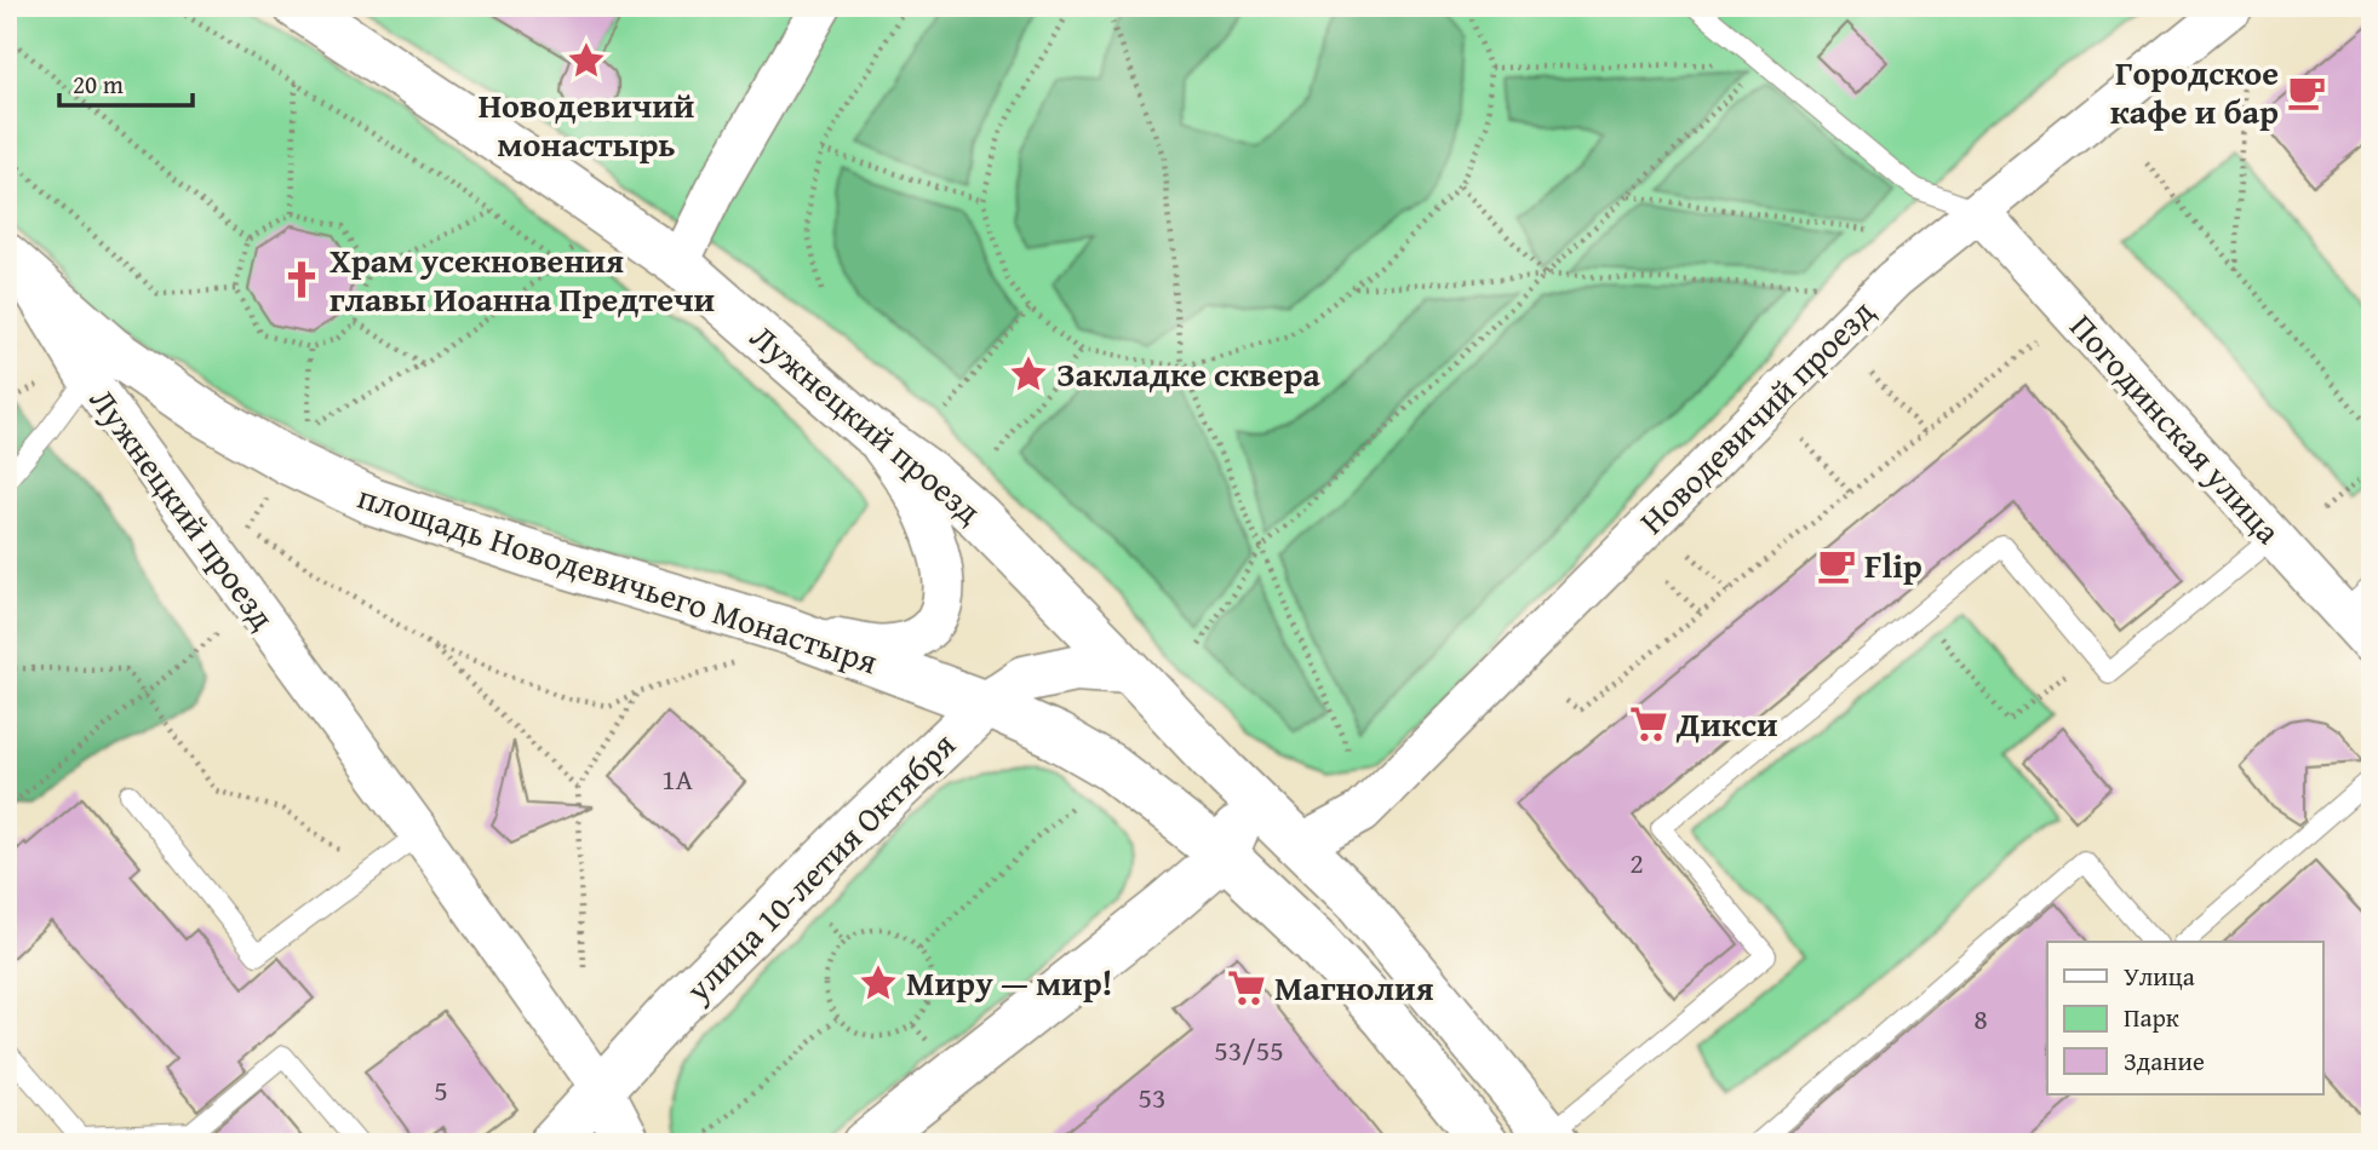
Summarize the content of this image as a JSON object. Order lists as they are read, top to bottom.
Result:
{
  "streets": {
    "main road": ["Лужнецкий проезд", "площадь Новодевичьего Монастыря", "улица 10-летия Октября"],
    "street": ["Новодевичий проезд", "Погодинская улица"]
  },
  "crossings": [
    ["Новодевичий проезд", "Лужнецкий проезд"],
    ["Новодевичий проезд", "Погодинская улица"],
    ["Лужнецкий проезд", "площадь Новодевичьего Монастыря"],
    ["Лужнецкий проезд", "улица 10-летия Октября"],
    ["площадь Новодевичьего Монастыря", "улица 10-летия Октября"]
  ],
  "places": {
    "place": ["Новодевичий монастырь", "Закладке сквера", "Миру — мир!"],
    "cafe": ["Городское кафе и бар", "Flip"],
    "church": ["Храм усекновения главы Иоанна Предтечи"],
    "supermarket": ["Дикси", "Магнолия"]
  },
  "house_numbers": [
    "1A",
    "2",
    "8",
    "53/55",
    "5",
    "53"
  ],
  "legend": ["Улица", "Парк", "Здание"],
  "scale_bar": "20 m"
}
